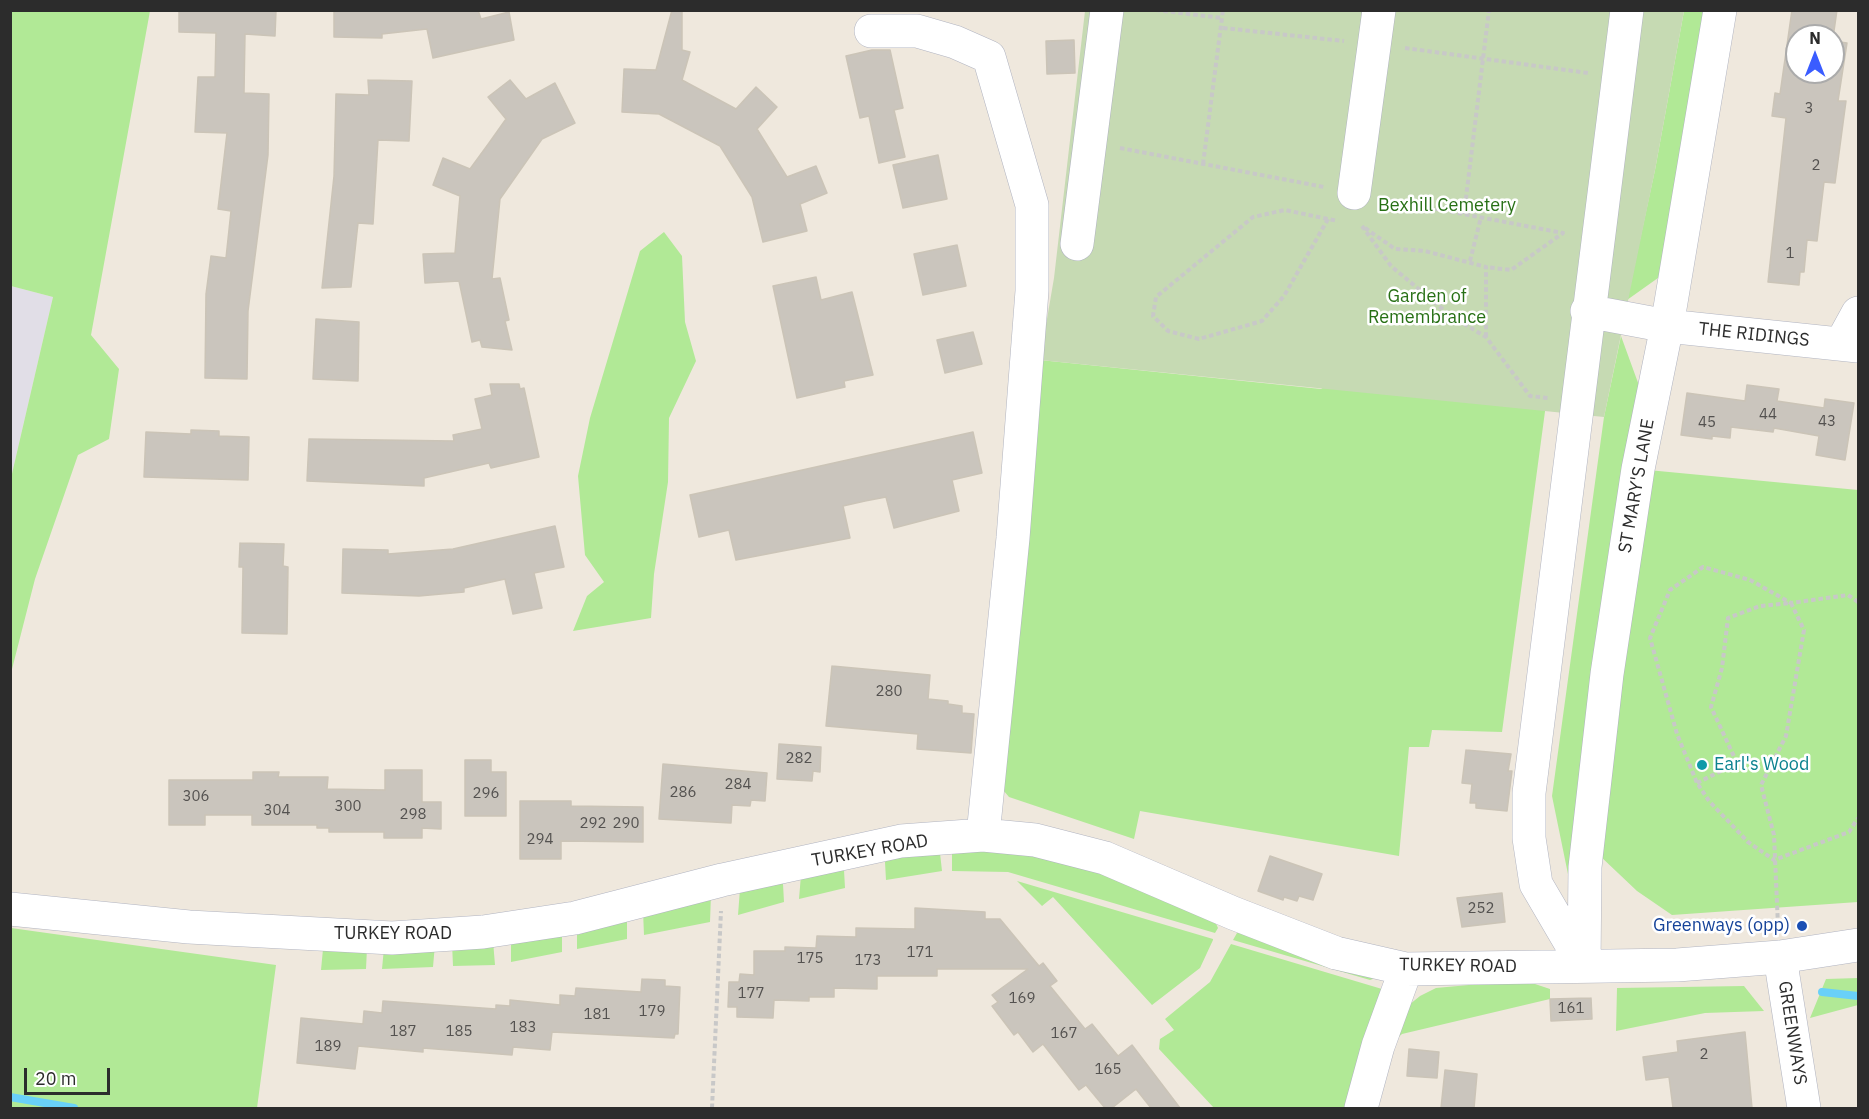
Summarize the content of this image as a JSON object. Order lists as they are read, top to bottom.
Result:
{
  "streets": {
    "street": [
      "THE RIDINGS",
      "ST MARY'S LANE",
      "TURKEY ROAD",
      "GREENWAYS"
    ]
  },
  "crossings": [
    ["THE RIDINGS", "ST MARY'S LANE"],
    ["ST MARY'S LANE", "TURKEY ROAD"],
    ["TURKEY ROAD", "GREENWAYS"]
  ],
  "parks": ["Bexhill Cemetery", "Garden of Remembrance"],
  "places": ["Earl's Wood", "Greenways (opp)"],
  "house_numbers": [
    "3",
    "2",
    "1",
    "44",
    "43",
    "45",
    "280",
    "282",
    "284",
    "286",
    "296",
    "306",
    "300",
    "304",
    "298",
    "292",
    "290",
    "294",
    "252",
    "171",
    "175",
    "173",
    "177",
    "169",
    "161",
    "179",
    "181",
    "183",
    "187",
    "185",
    "167",
    "189",
    "2",
    "165"
  ],
  "scale_bar": "20 m",
  "north": "top"
}
